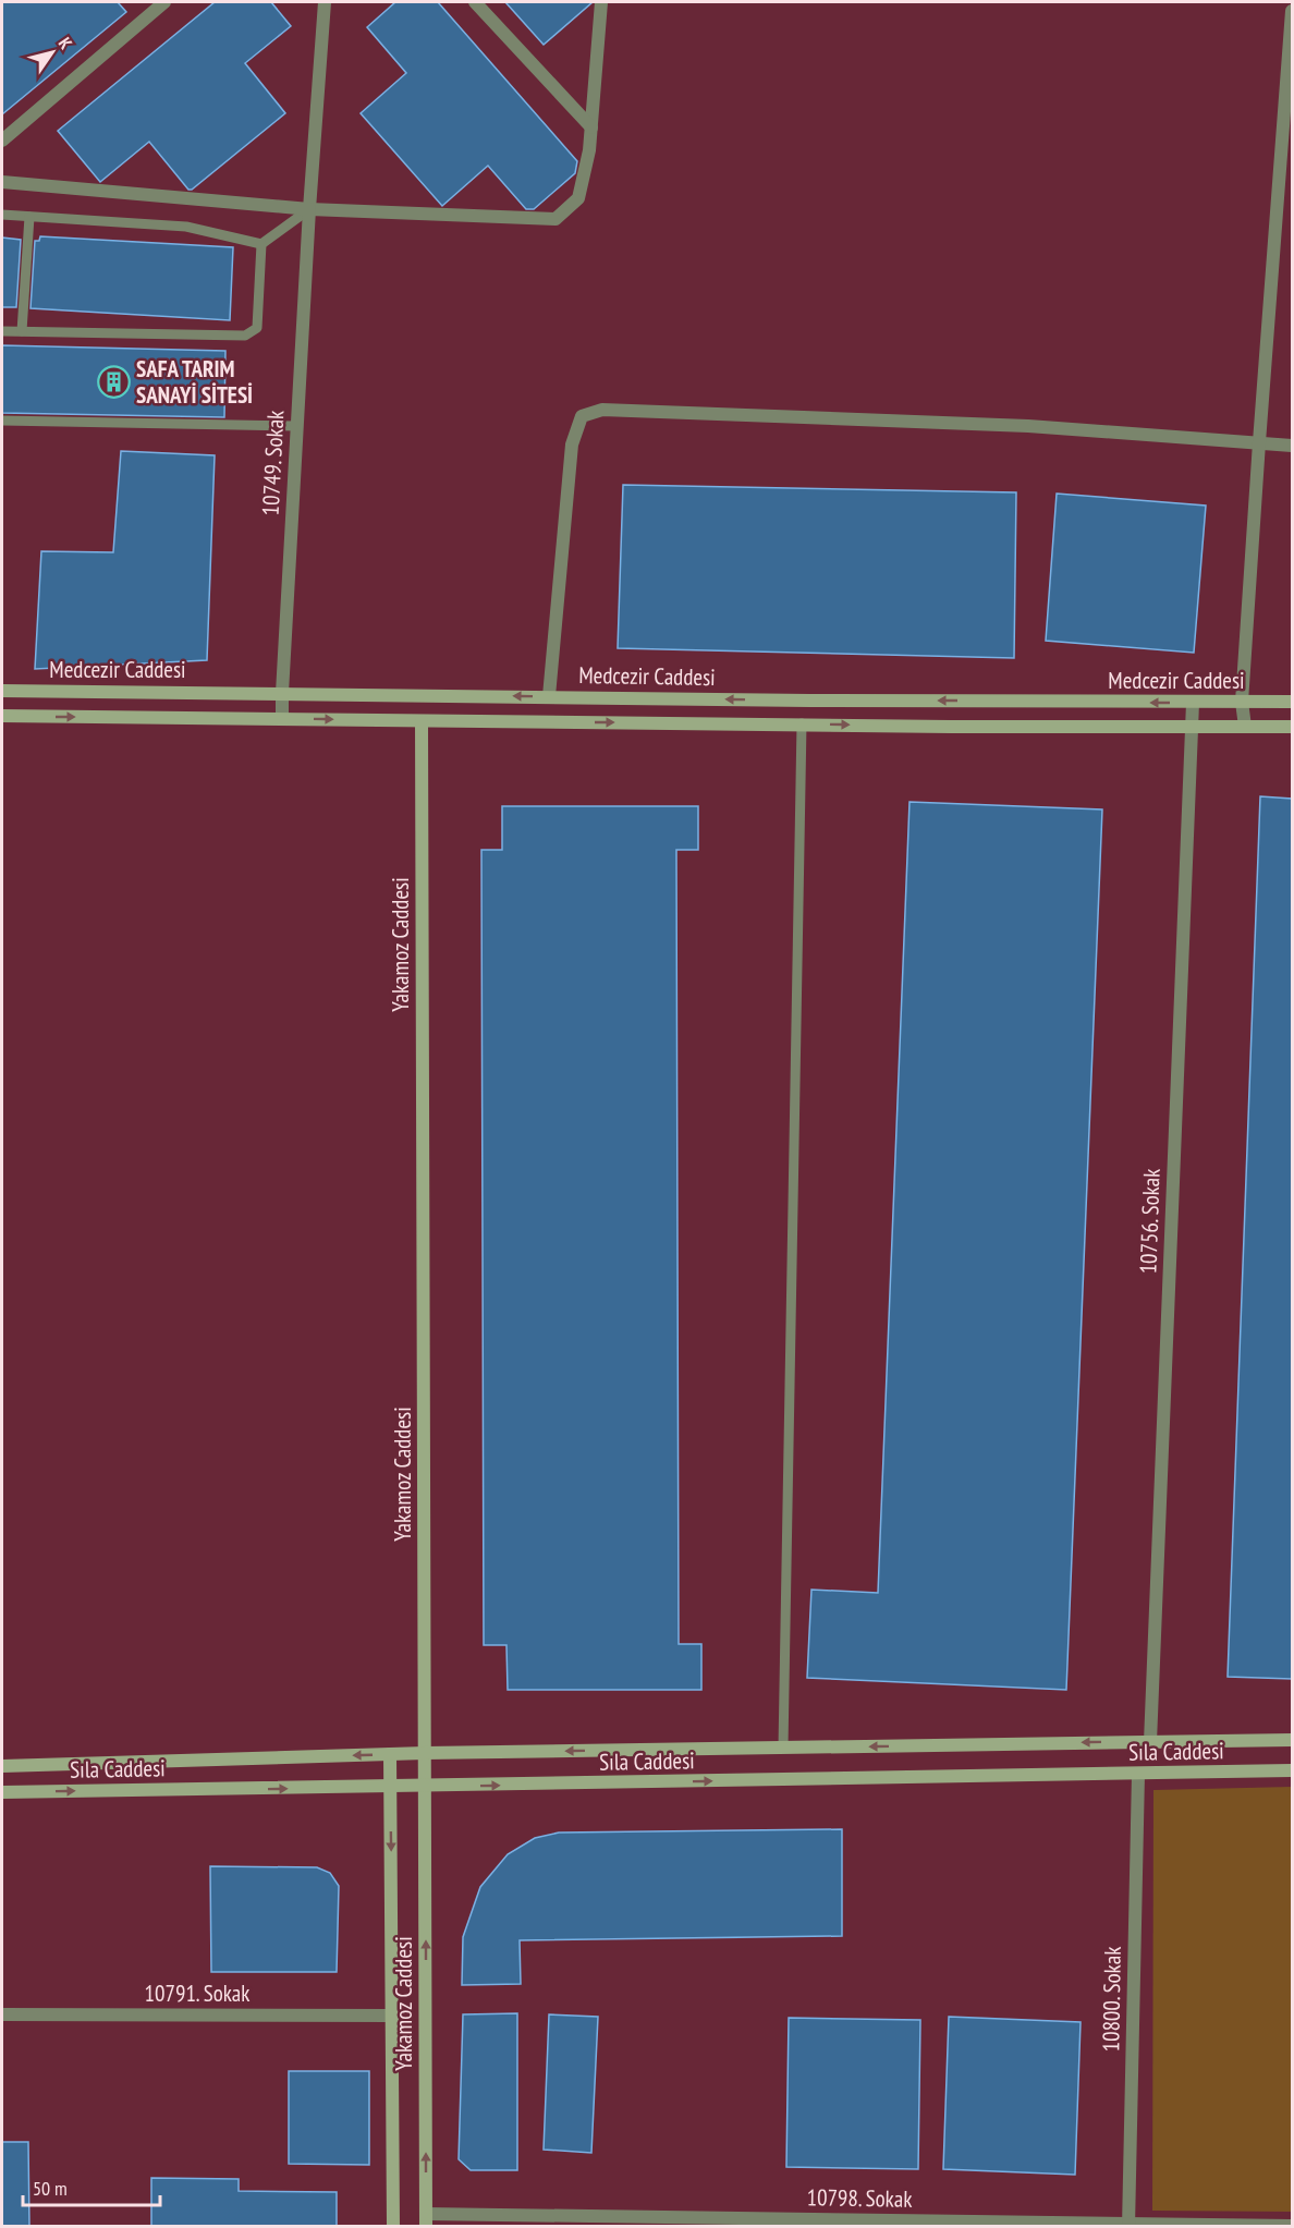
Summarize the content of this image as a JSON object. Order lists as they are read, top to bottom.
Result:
{
  "streets": {
    "street": [
      "10749. Sokak",
      "Medcezir Caddesi",
      "Yakamoz Caddesi",
      "10756. Sokak",
      "Sıla Caddesi",
      "10791. Sokak",
      "10800. Sokak",
      "10798. Sokak"
    ]
  },
  "crossings": [
    ["10749. Sokak", "Medcezir Caddesi"],
    ["Medcezir Caddesi", "Yakamoz Caddesi"],
    ["Medcezir Caddesi", "10756. Sokak"],
    ["Yakamoz Caddesi", "Sıla Caddesi"],
    ["Yakamoz Caddesi", "10791. Sokak"],
    ["Yakamoz Caddesi", "10798. Sokak"],
    ["Sıla Caddesi", "10800. Sokak"],
    ["10800. Sokak", "10798. Sokak"]
  ],
  "places": {
    "building": ["SAFA TARIM SANAYİ SİTESİ"]
  },
  "scale_bar": "50 m",
  "north": "top right"
}
